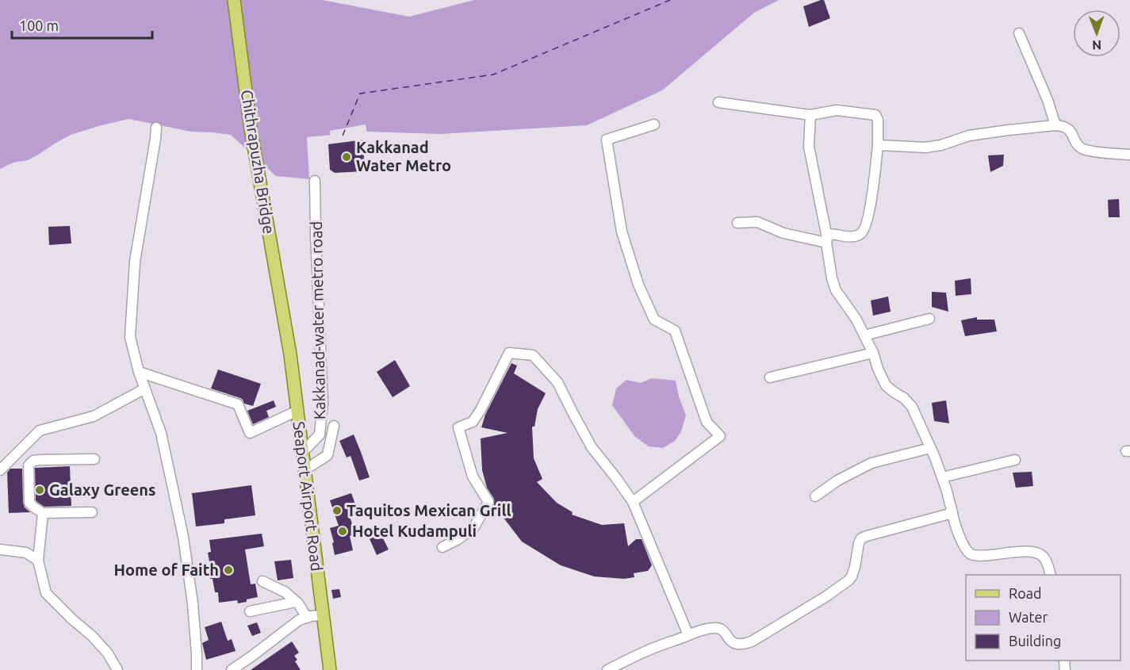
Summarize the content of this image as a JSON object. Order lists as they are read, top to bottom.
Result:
{
  "streets": {
    "main road": ["Chithrapuzha Bridge", "Seaport Airport Road"],
    "street": ["Kakkanad-water metro road"]
  },
  "crossings": [
    ["Chithrapuzha Bridge", "Seaport Airport Road"],
    ["Kakkanad-water metro road", "Seaport Airport Road"]
  ],
  "places": [
    "Kakkanad Water Metro",
    "Galaxy Greens",
    "Taquitos Mexican Grill",
    "Hotel Kudampuli",
    "Home of Faith"
  ],
  "legend": ["Road", "Water", "Building"],
  "scale_bar": "100 m",
  "north": "bottom"
}
